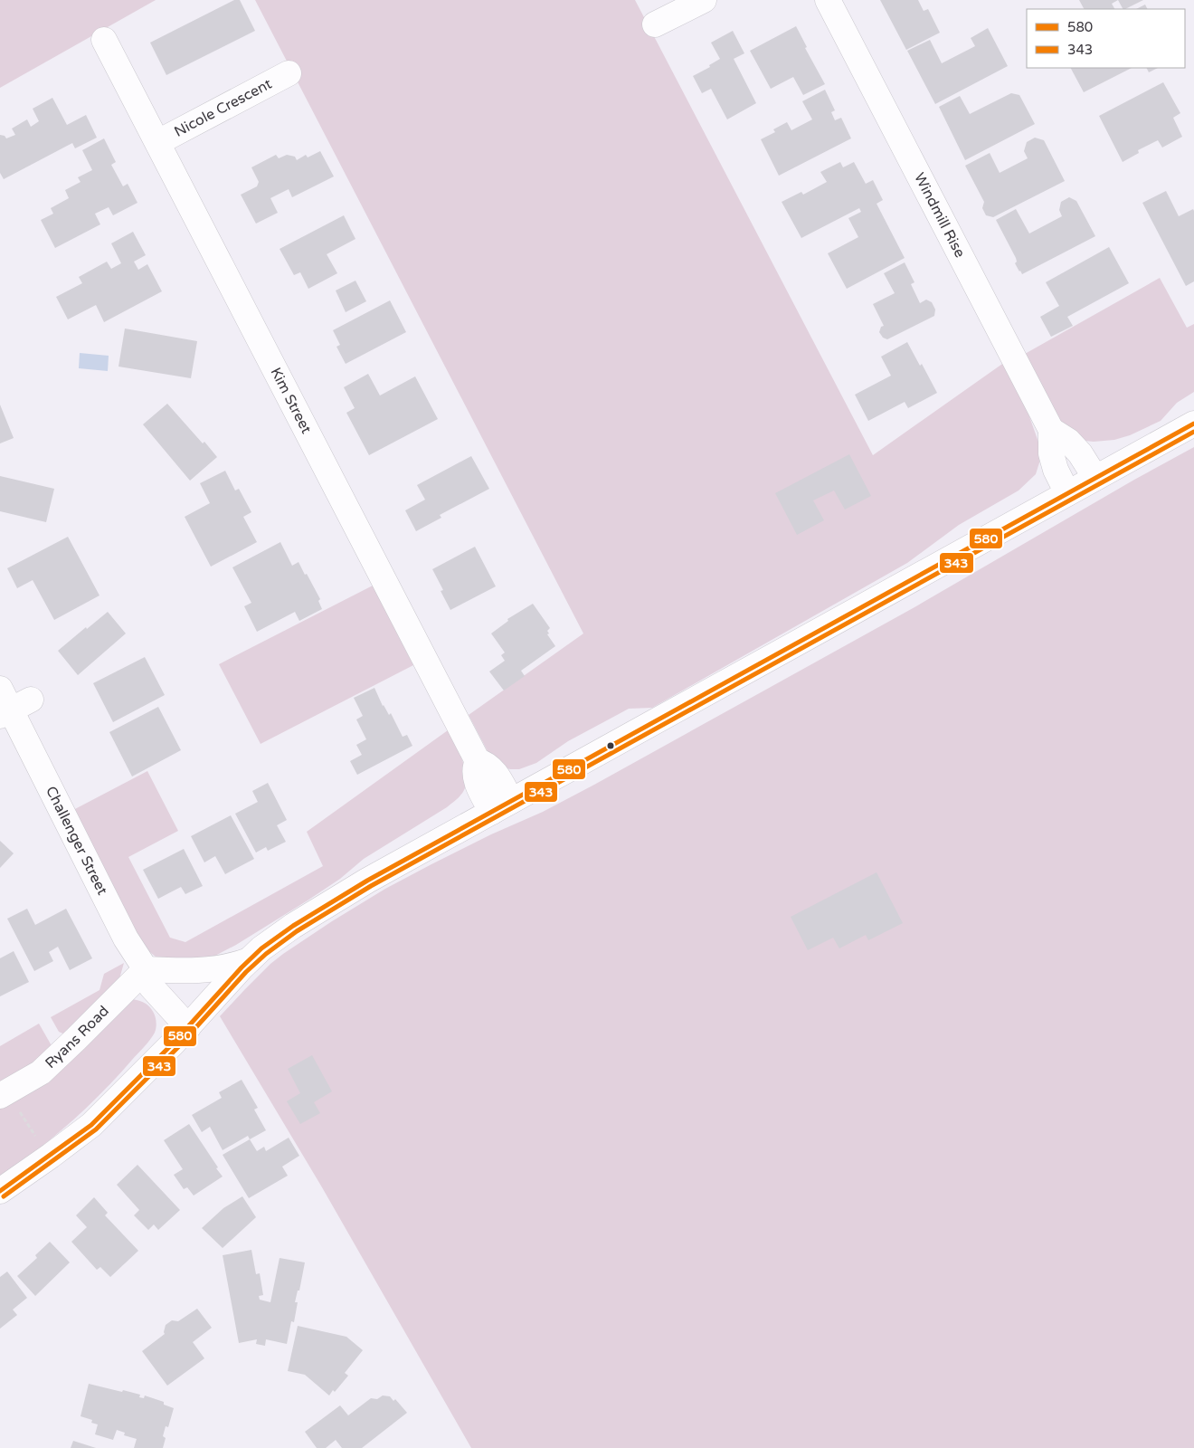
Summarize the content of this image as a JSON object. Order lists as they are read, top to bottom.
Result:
{
  "streets": {
    "street": [
      "Nicole Crescent",
      "Windmill Rise",
      "Kim Street",
      "Challenger Street",
      "Ryans Road"
    ]
  },
  "crossings": [
    ["Nicole Crescent", "Kim Street"],
    ["Challenger Street", "Ryans Road"]
  ],
  "lines": ["transit line 580", "transit line 343"],
  "legend": ["580", "343"]
}
